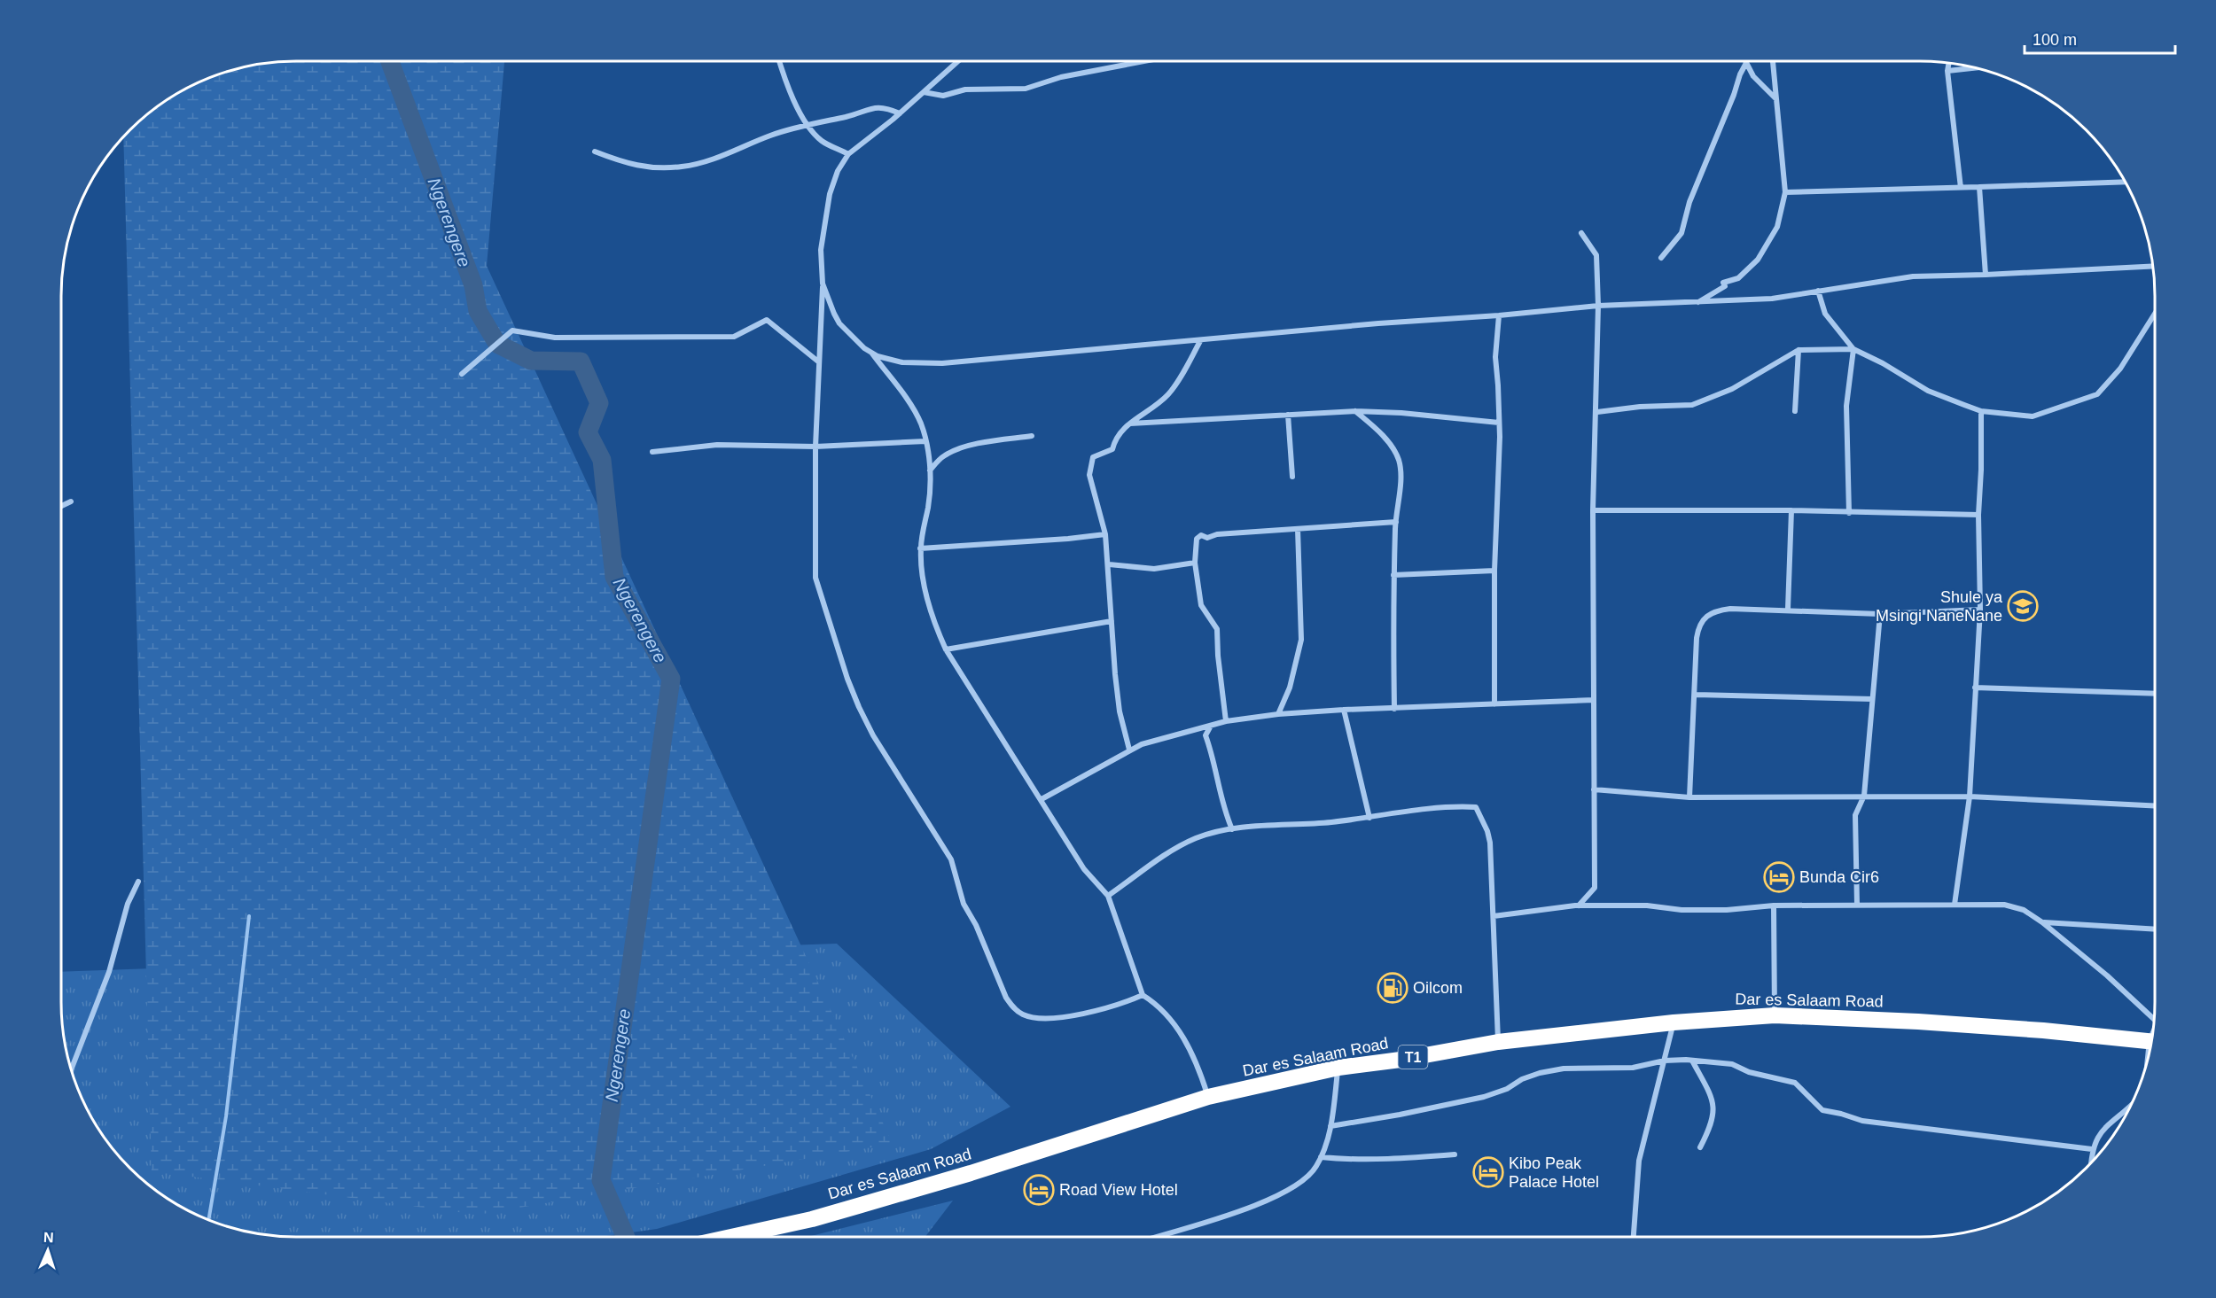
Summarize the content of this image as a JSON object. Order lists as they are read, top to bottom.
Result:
{
  "streets": {
    "highway": ["Dar es Salaam Road", "T1"]
  },
  "water": ["Ngerengere"],
  "places": {
    "school or university": ["Shule ya Msingi NaneNane"],
    "hotel": ["Bunda Cir6", "Kibo Peak Palace Hotel", "Road View Hotel"],
    "fuel station": ["Oilcom"]
  },
  "scale_bar": "100 m",
  "north": "top"
}
